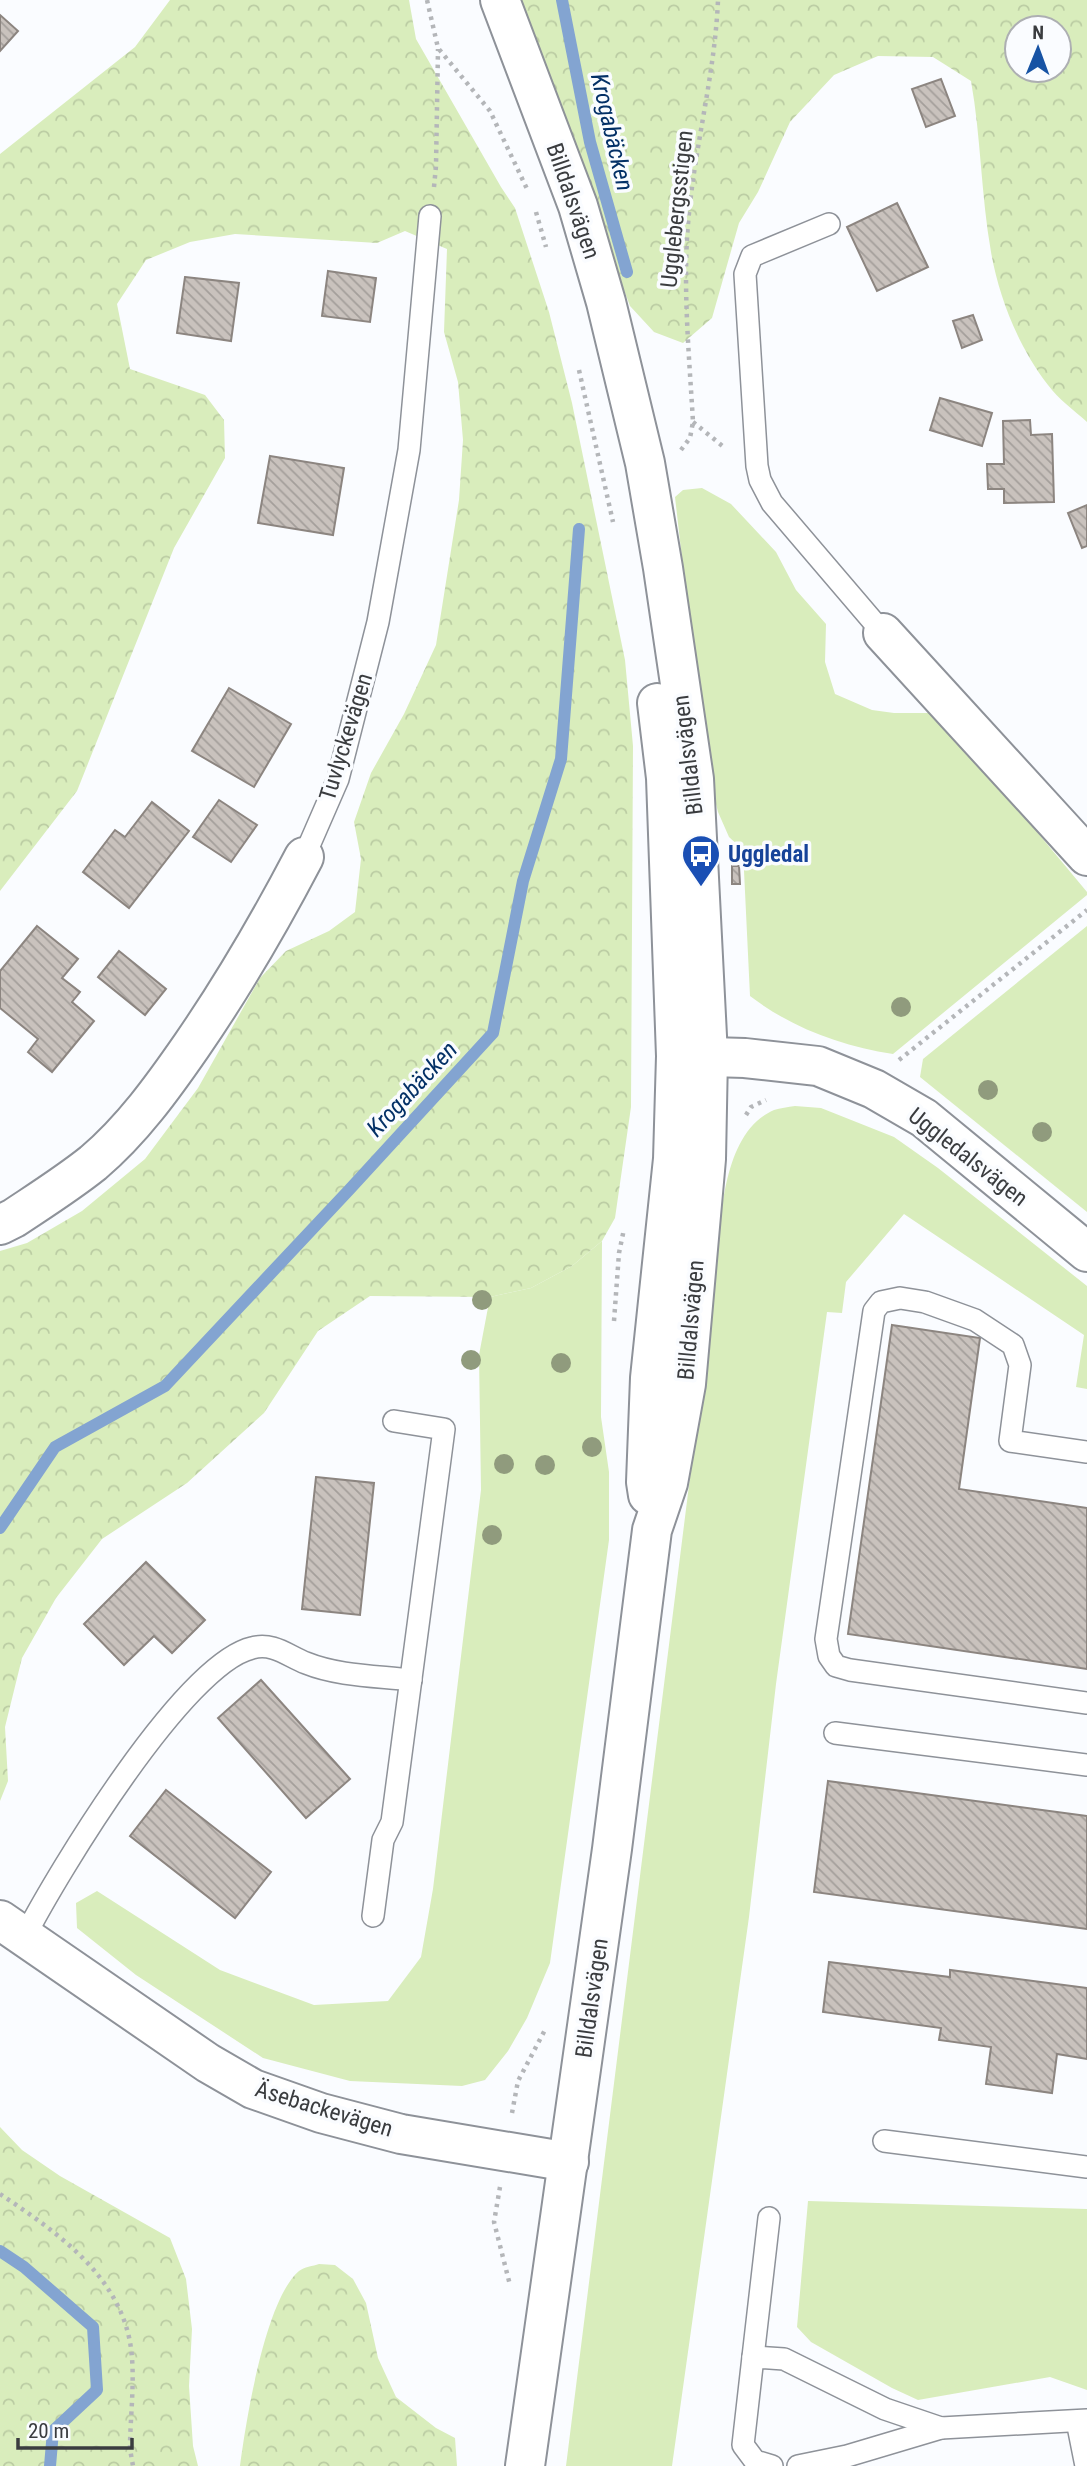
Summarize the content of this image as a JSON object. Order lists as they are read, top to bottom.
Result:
{
  "streets": {
    "street": [
      "Billdalsvägen",
      "Tuvlyckevägen",
      "Uggledalsvägen",
      "Äsebackevägen"
    ],
    "path": ["Ugglebergsstigen"]
  },
  "crossings": [
    ["Billdalsvägen", "Uggledalsvägen"],
    ["Billdalsvägen", "Äsebackevägen"]
  ],
  "water": ["Krogabäcken"],
  "places": {
    "bus stop": ["Uggledal"]
  },
  "scale_bar": "20 m",
  "north": "top"
}
